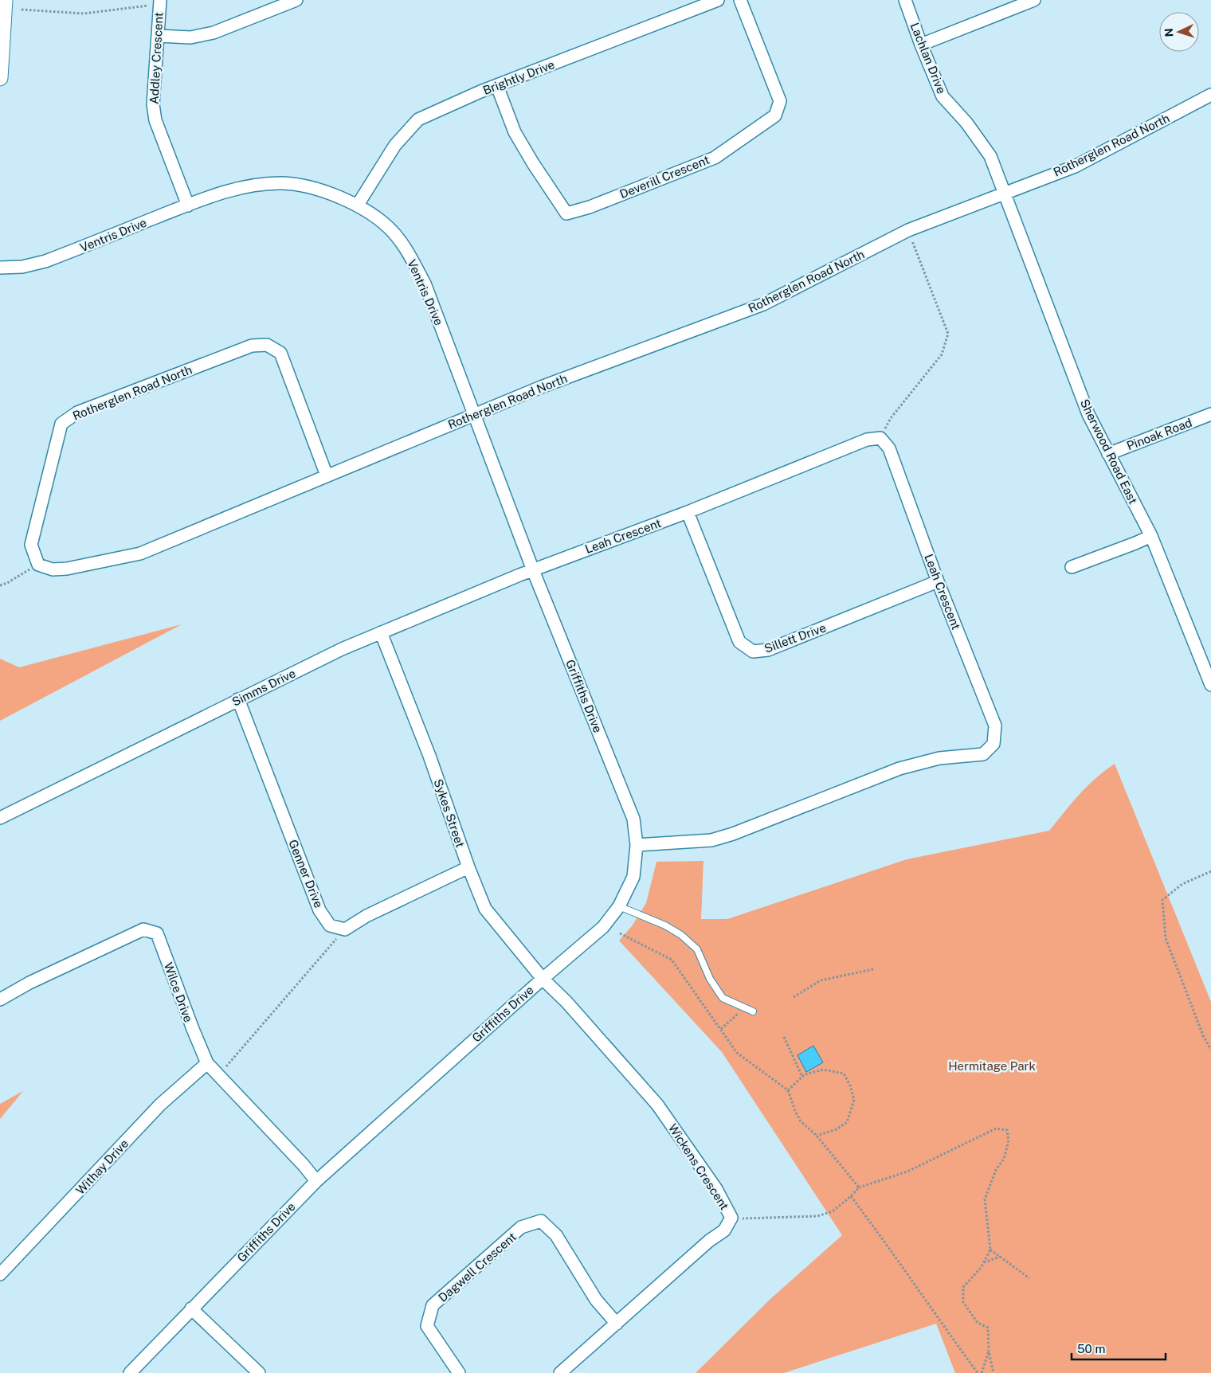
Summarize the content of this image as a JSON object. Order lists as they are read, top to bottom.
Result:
{
  "streets": {
    "street": [
      "Addley Crescent",
      "Lachlan Drive",
      "Brightly Drive",
      "Rotherglen Road North",
      "Deverill Crescent",
      "Ventris Drive",
      "Pinoak Road",
      "Sherwood Road East",
      "Leah Crescent",
      "Sillett Drive",
      "Simms Drive",
      "Griffiths Drive",
      "Sykes Street",
      "Genner Drive",
      "Wilce Drive",
      "Withay Drive",
      "Wickens Crescent",
      "Dagwell Crescent"
    ]
  },
  "crossings": [
    ["Addley Crescent", "Ventris Drive"],
    ["Lachlan Drive", "Rotherglen Road North"],
    ["Lachlan Drive", "Sherwood Road East"],
    ["Brightly Drive", "Deverill Crescent"],
    ["Brightly Drive", "Ventris Drive"],
    ["Rotherglen Road North", "Ventris Drive"],
    ["Rotherglen Road North", "Sherwood Road East"],
    ["Ventris Drive", "Leah Crescent"],
    ["Ventris Drive", "Simms Drive"],
    ["Ventris Drive", "Griffiths Drive"],
    ["Pinoak Road", "Sherwood Road East"],
    ["Leah Crescent", "Sillett Drive"],
    ["Leah Crescent", "Simms Drive"],
    ["Leah Crescent", "Griffiths Drive"],
    ["Simms Drive", "Griffiths Drive"],
    ["Simms Drive", "Sykes Street"],
    ["Simms Drive", "Genner Drive"],
    ["Griffiths Drive", "Sykes Street"],
    ["Griffiths Drive", "Wilce Drive"],
    ["Griffiths Drive", "Wickens Crescent"],
    ["Sykes Street", "Wickens Crescent"],
    ["Wilce Drive", "Withay Drive"],
    ["Wickens Crescent", "Dagwell Crescent"]
  ],
  "parks": ["Hermitage Park"],
  "scale_bar": "50 m",
  "north": "left"
}
